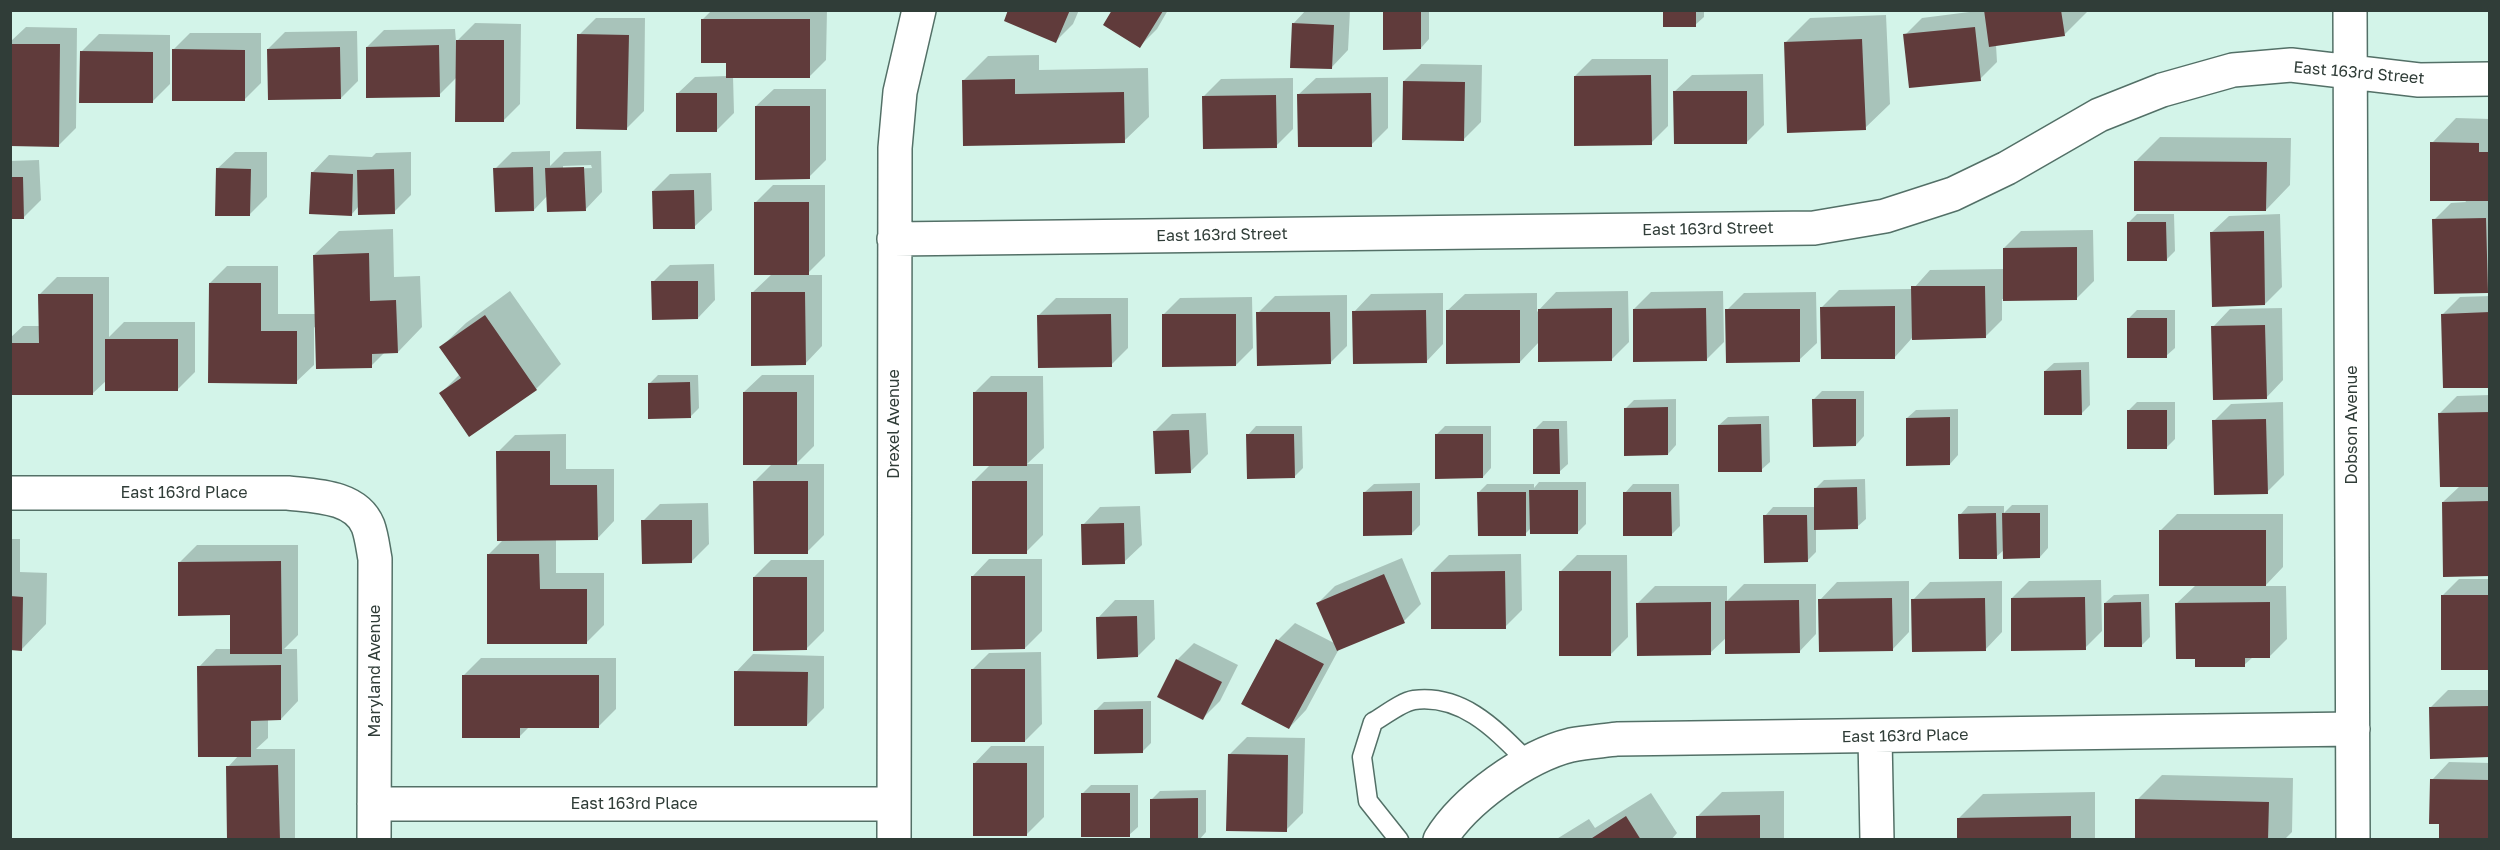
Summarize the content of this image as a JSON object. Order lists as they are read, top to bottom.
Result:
{
  "streets": {
    "street": [
      "East 163rd Street",
      "Drexel Avenue",
      "Dobson Avenue",
      "East 163rd Place",
      "Maryland Avenue"
    ]
  },
  "crossings": [
    ["East 163rd Street", "Drexel Avenue"],
    ["East 163rd Street", "Dobson Avenue"],
    ["Drexel Avenue", "East 163rd Place"],
    ["Dobson Avenue", "East 163rd Place"],
    ["East 163rd Place", "Maryland Avenue"]
  ]
}
